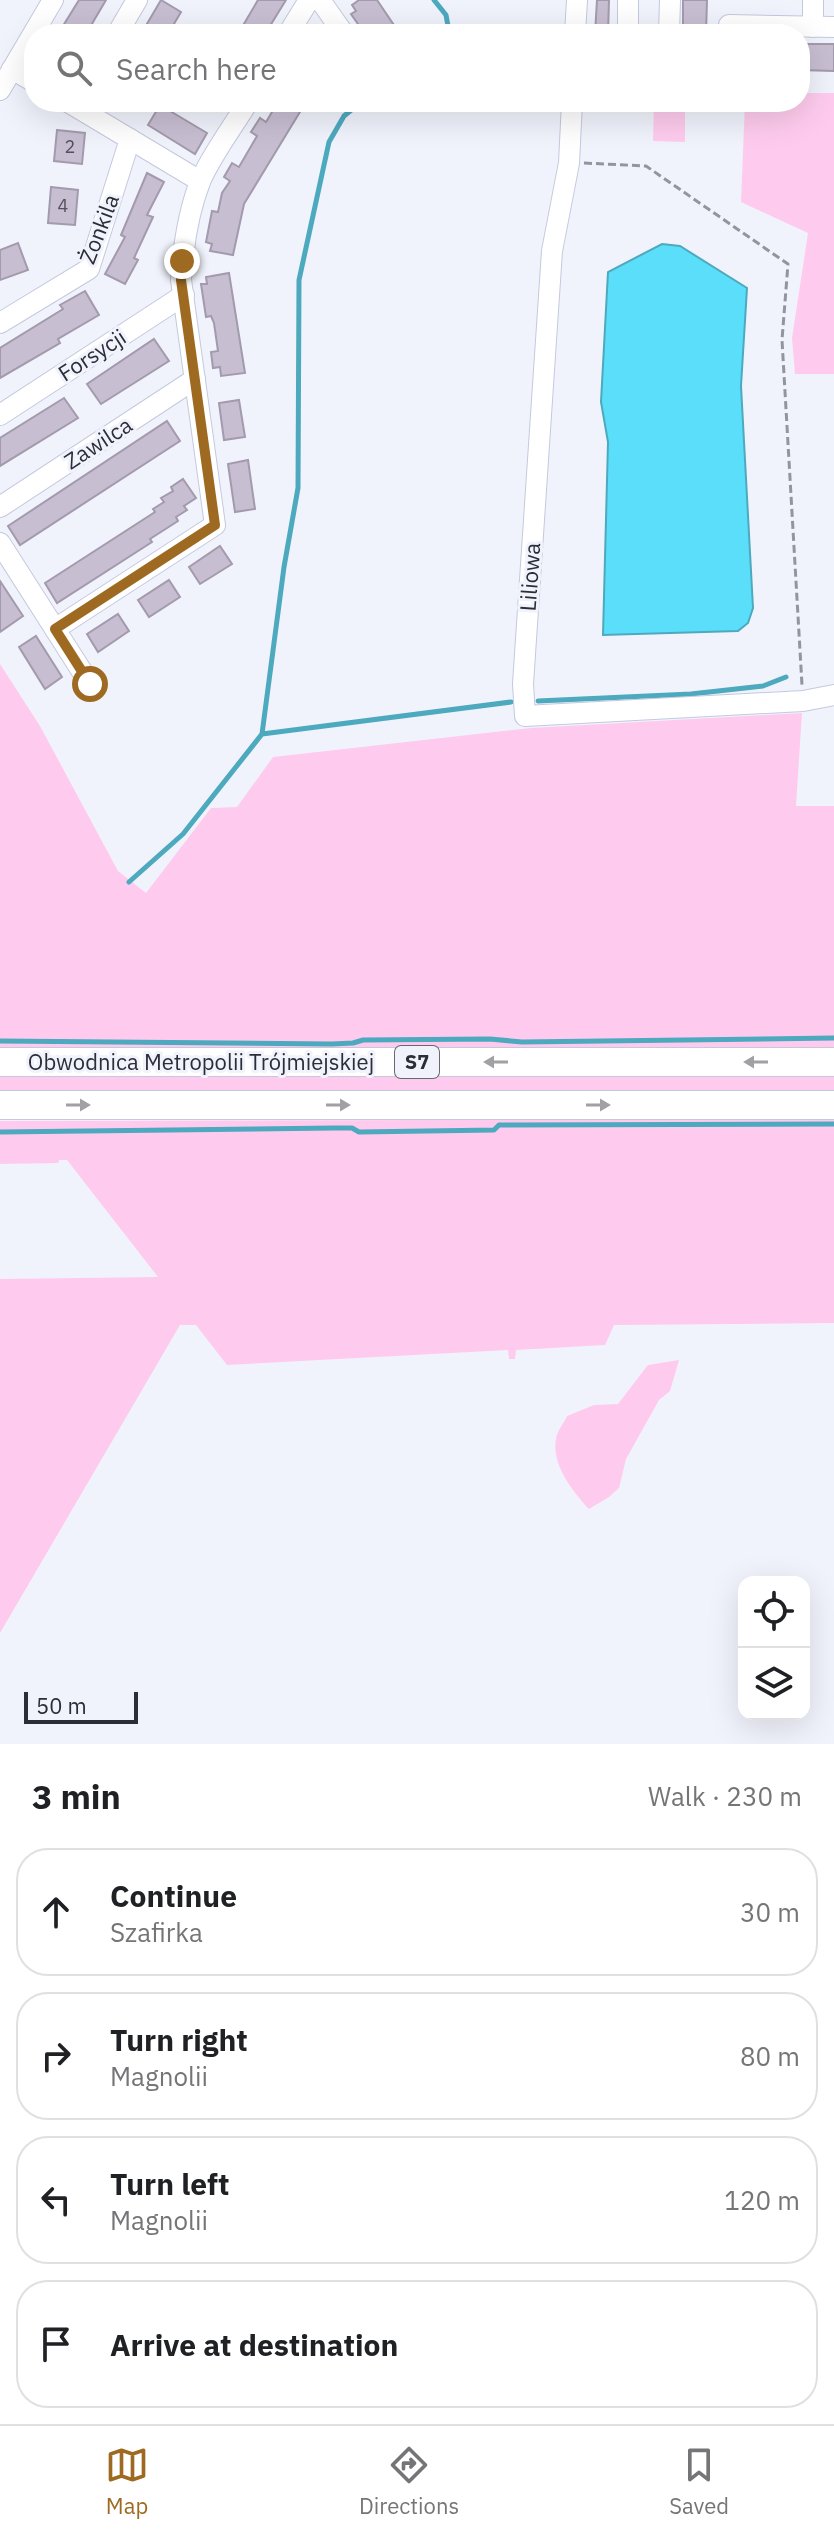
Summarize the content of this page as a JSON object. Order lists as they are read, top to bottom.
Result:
{
  "streets": {
    "highway": ["Obwodnica Metropolii Trójmiejskiej", "S7"],
    "street": [
      "Żonkila",
      "Forsycji",
      "Zawilca",
      "Liliowa"
    ]
  },
  "house_numbers": ["2", "4"],
  "scale_bar": "50 m",
  "page": {
    "search": "Search here",
    "scale": "50 m",
    "heading": ["3 min", "Walk · 230 m"],
    "list": [
      ["Continue", "Szafirka", "30 m"],
      ["Turn right", "Magnolii", "80 m"],
      ["Turn left", "Magnolii", "120 m"],
      "Arrive at destination"
    ],
    "nav": ["Map", "Directions", "Saved"]
  }
}
